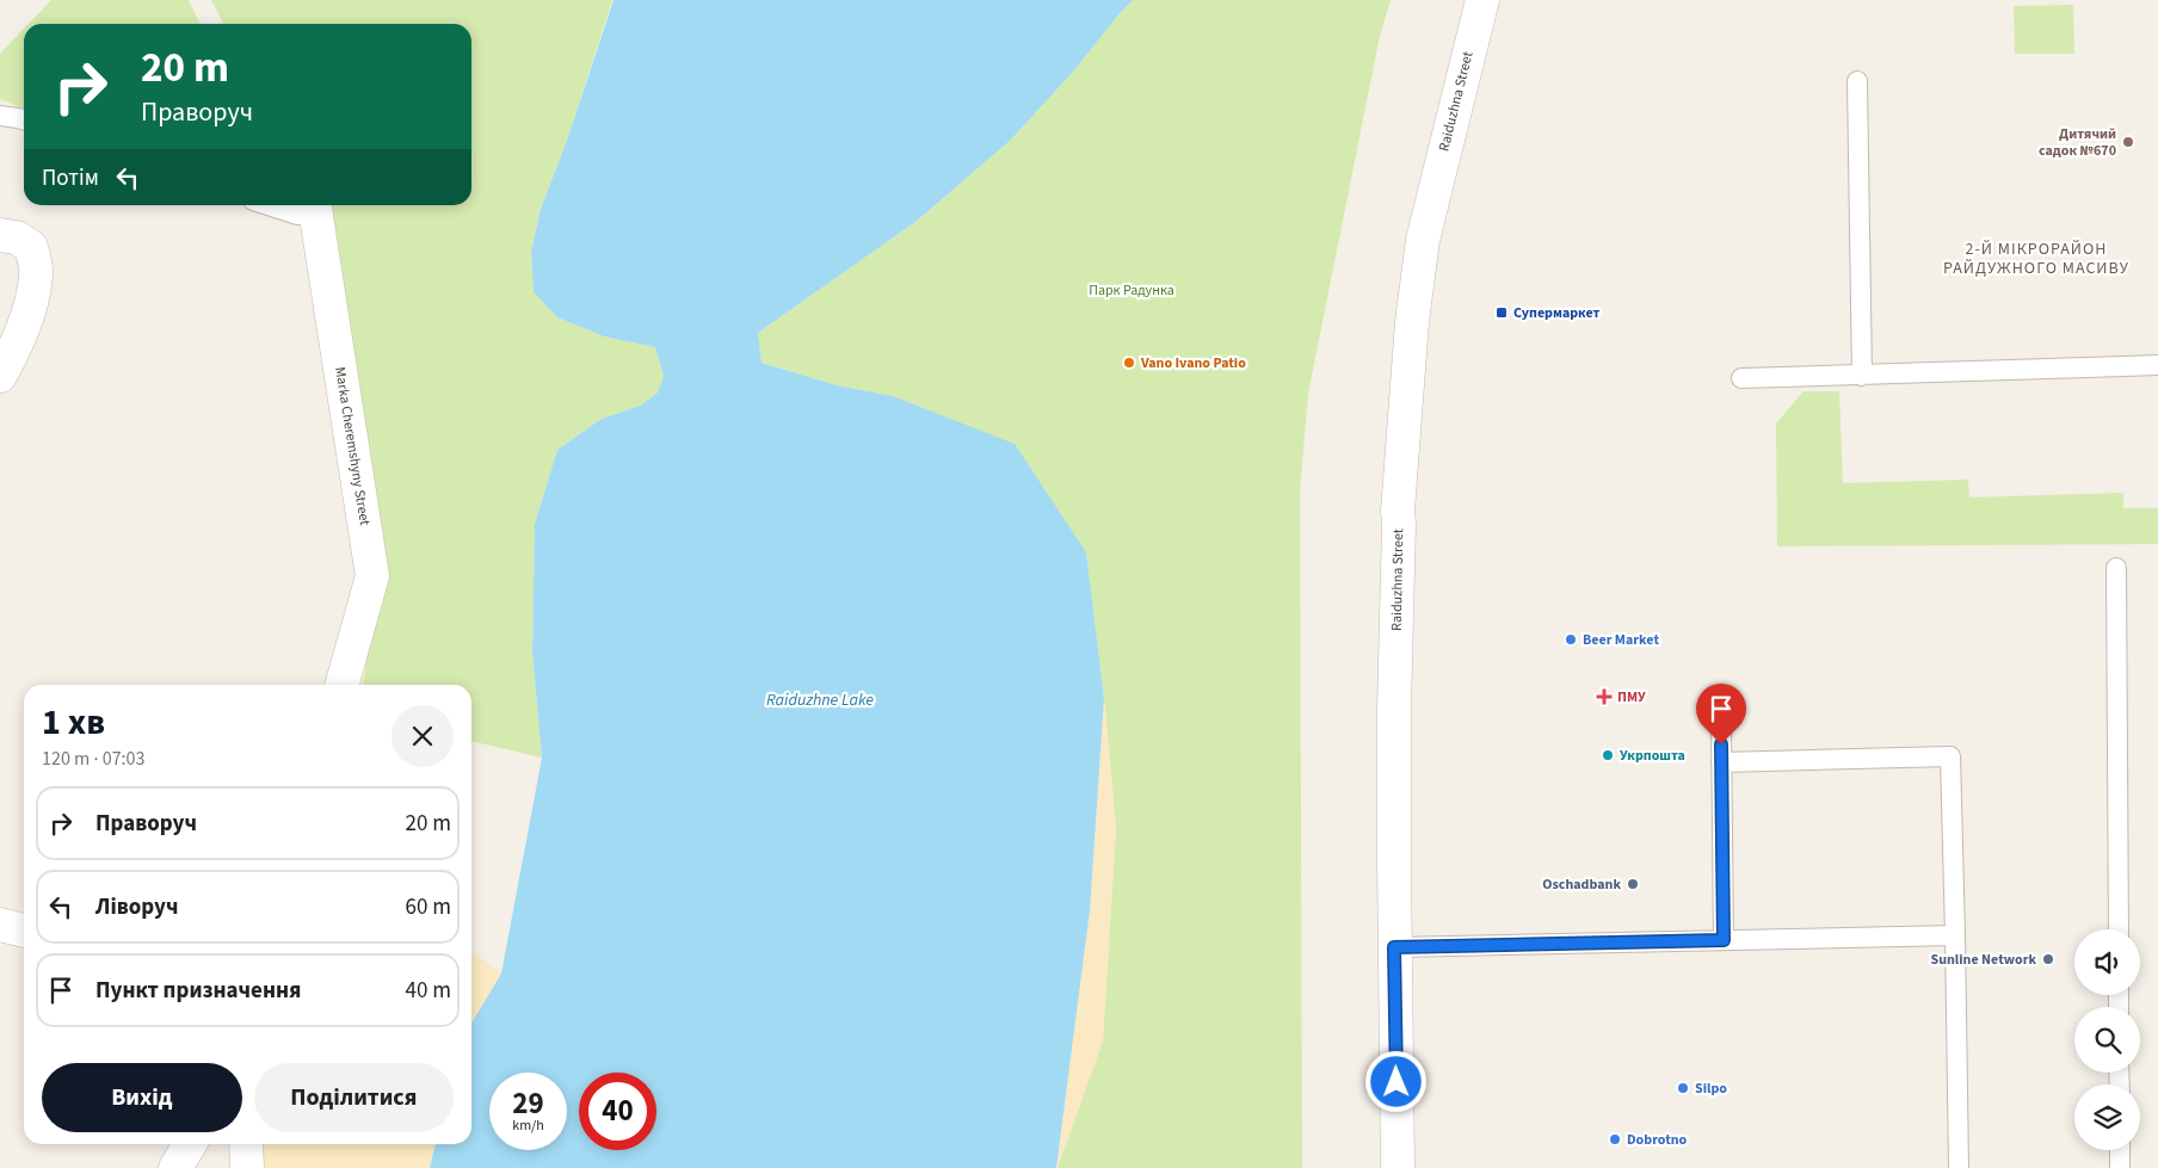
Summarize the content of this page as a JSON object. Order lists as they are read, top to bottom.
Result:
{
  "streets": {
    "street": ["Raiduzhna Street", "Marka Cheremshyny Street"]
  },
  "districts": ["2-Й МІКРОРАЙОН РАЙДУЖНОГО МАСИВУ"],
  "water": ["Raiduzhne Lake"],
  "parks": ["Парк Радунка"],
  "places": {
    "other": [
      "Дитячий садок №670",
      "Vano Ivano Patio",
      "Beer Market",
      "Укрпошта",
      "Oschadbank",
      "Sunline Network",
      "Silpo",
      "Dobrotno"
    ],
    "transit": ["Супермаркет"],
    "health": ["ПМУ"]
  },
  "page": {
    "turn": ["20 m", "Праворуч"],
    "then": "Потім",
    "heading": ["1 хв", "120 m · 07:03"],
    "list": [
      {
        "name": "Праворуч",
        "value": "20 m"
      },
      {
        "name": "Ліворуч",
        "value": "60 m"
      },
      {
        "name": "Пункт призначення",
        "value": "40 m"
      }
    ],
    "buttons": ["Вихід", "Поділитися"],
    "speed": "29 km/h",
    "limit": "40"
  }
}
